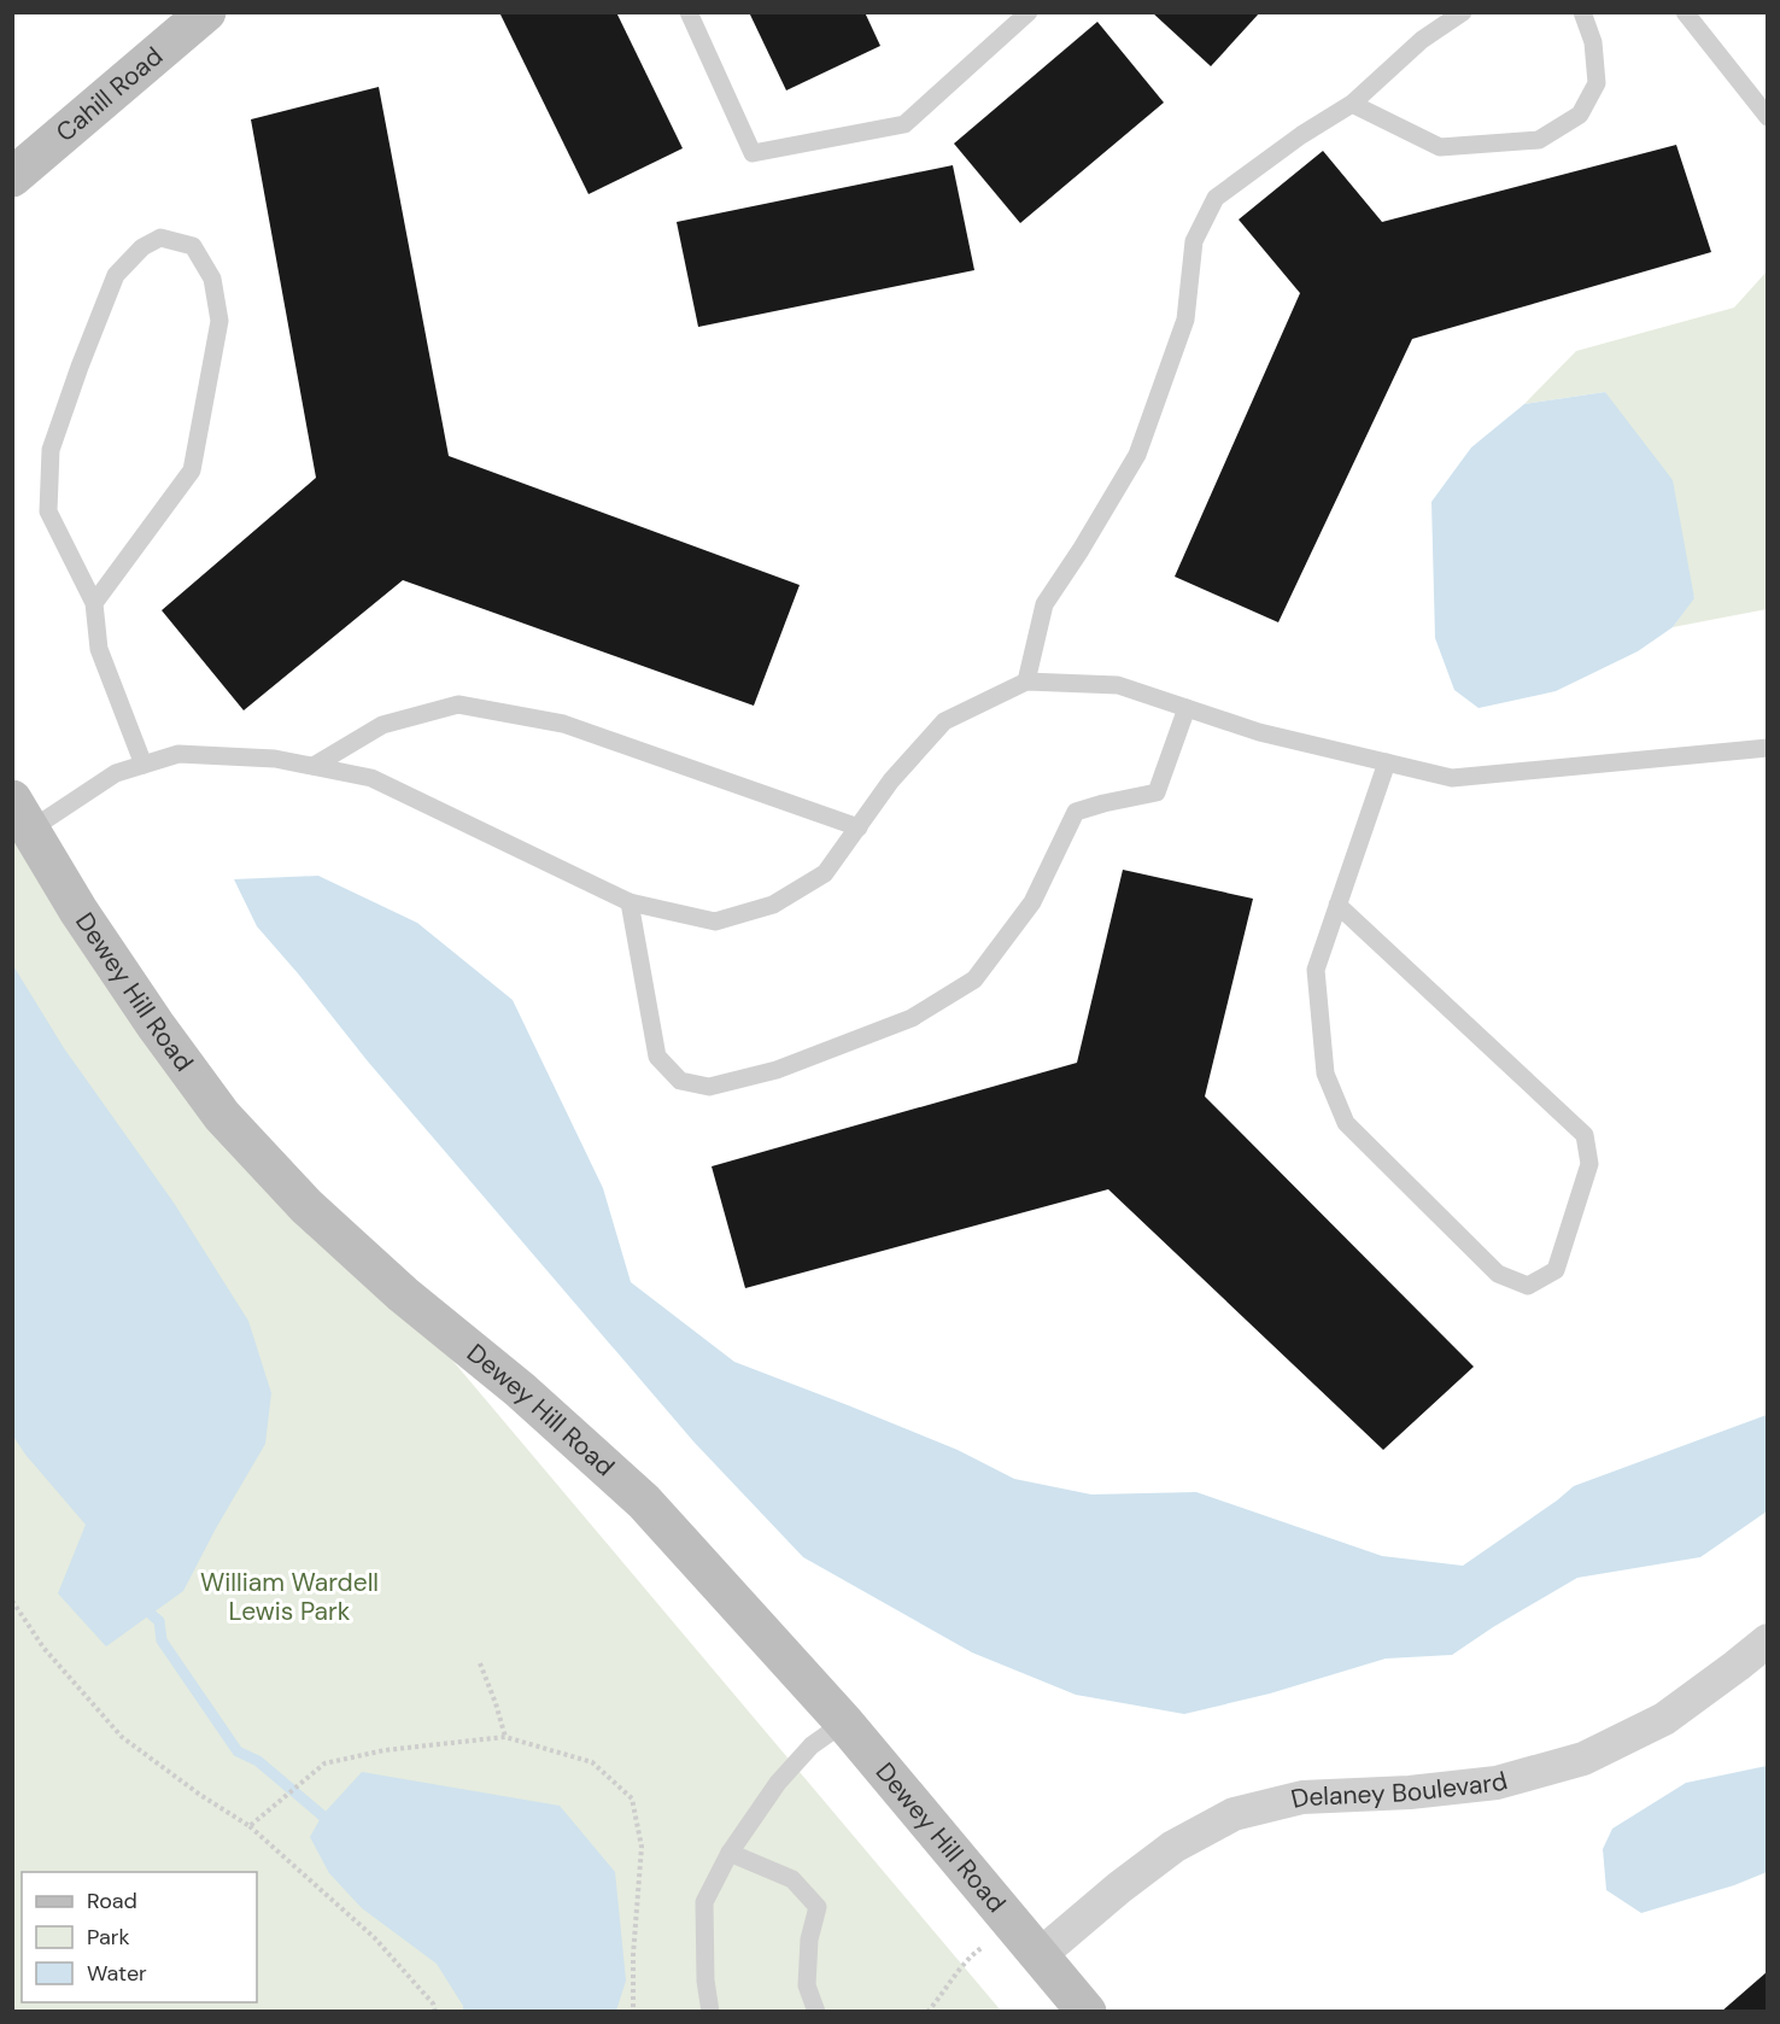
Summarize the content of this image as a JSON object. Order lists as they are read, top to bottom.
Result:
{
  "streets": {
    "street": ["Cahill Road", "Dewey Hill Road", "Delaney Boulevard"]
  },
  "crossings": [
    ["Dewey Hill Road", "Delaney Boulevard"]
  ],
  "parks": ["William Wardell Lewis Park"],
  "legend": ["Road", "Park", "Water"]
}
